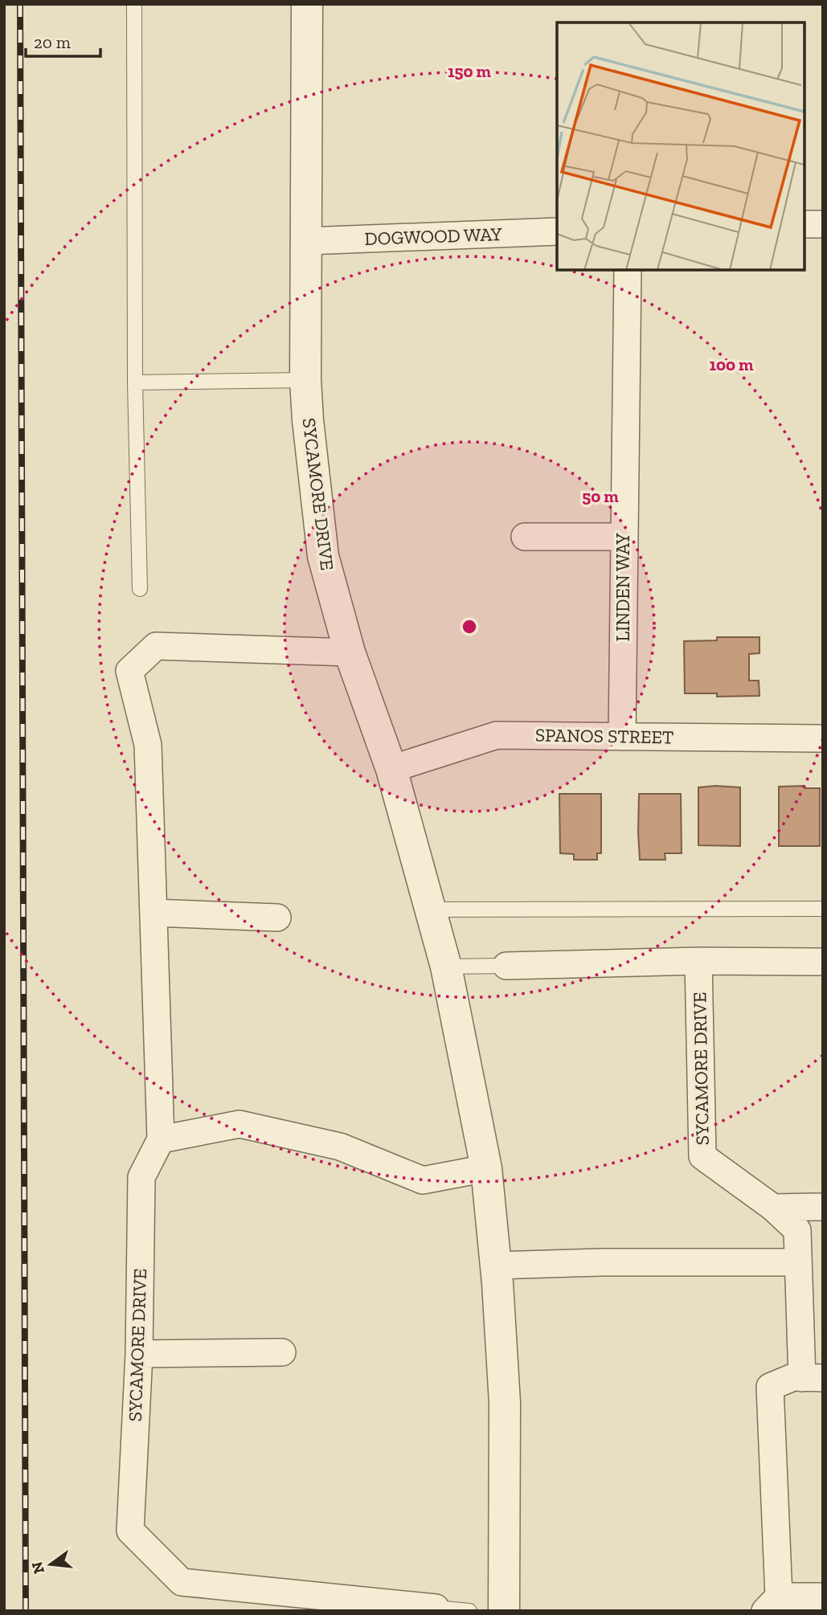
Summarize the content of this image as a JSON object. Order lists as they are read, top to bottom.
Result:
{
  "streets": {
    "street": [
      "DOGWOOD WAY",
      "SYCAMORE DRIVE",
      "LINDEN WAY",
      "SPANOS STREET"
    ]
  },
  "crossings": [
    ["DOGWOOD WAY", "SYCAMORE DRIVE"],
    ["SYCAMORE DRIVE", "SPANOS STREET"],
    ["LINDEN WAY", "SPANOS STREET"]
  ],
  "scale_bar": "20 m",
  "north": "left",
  "rings": ["150 m", "100 m", "50 m"]
}
